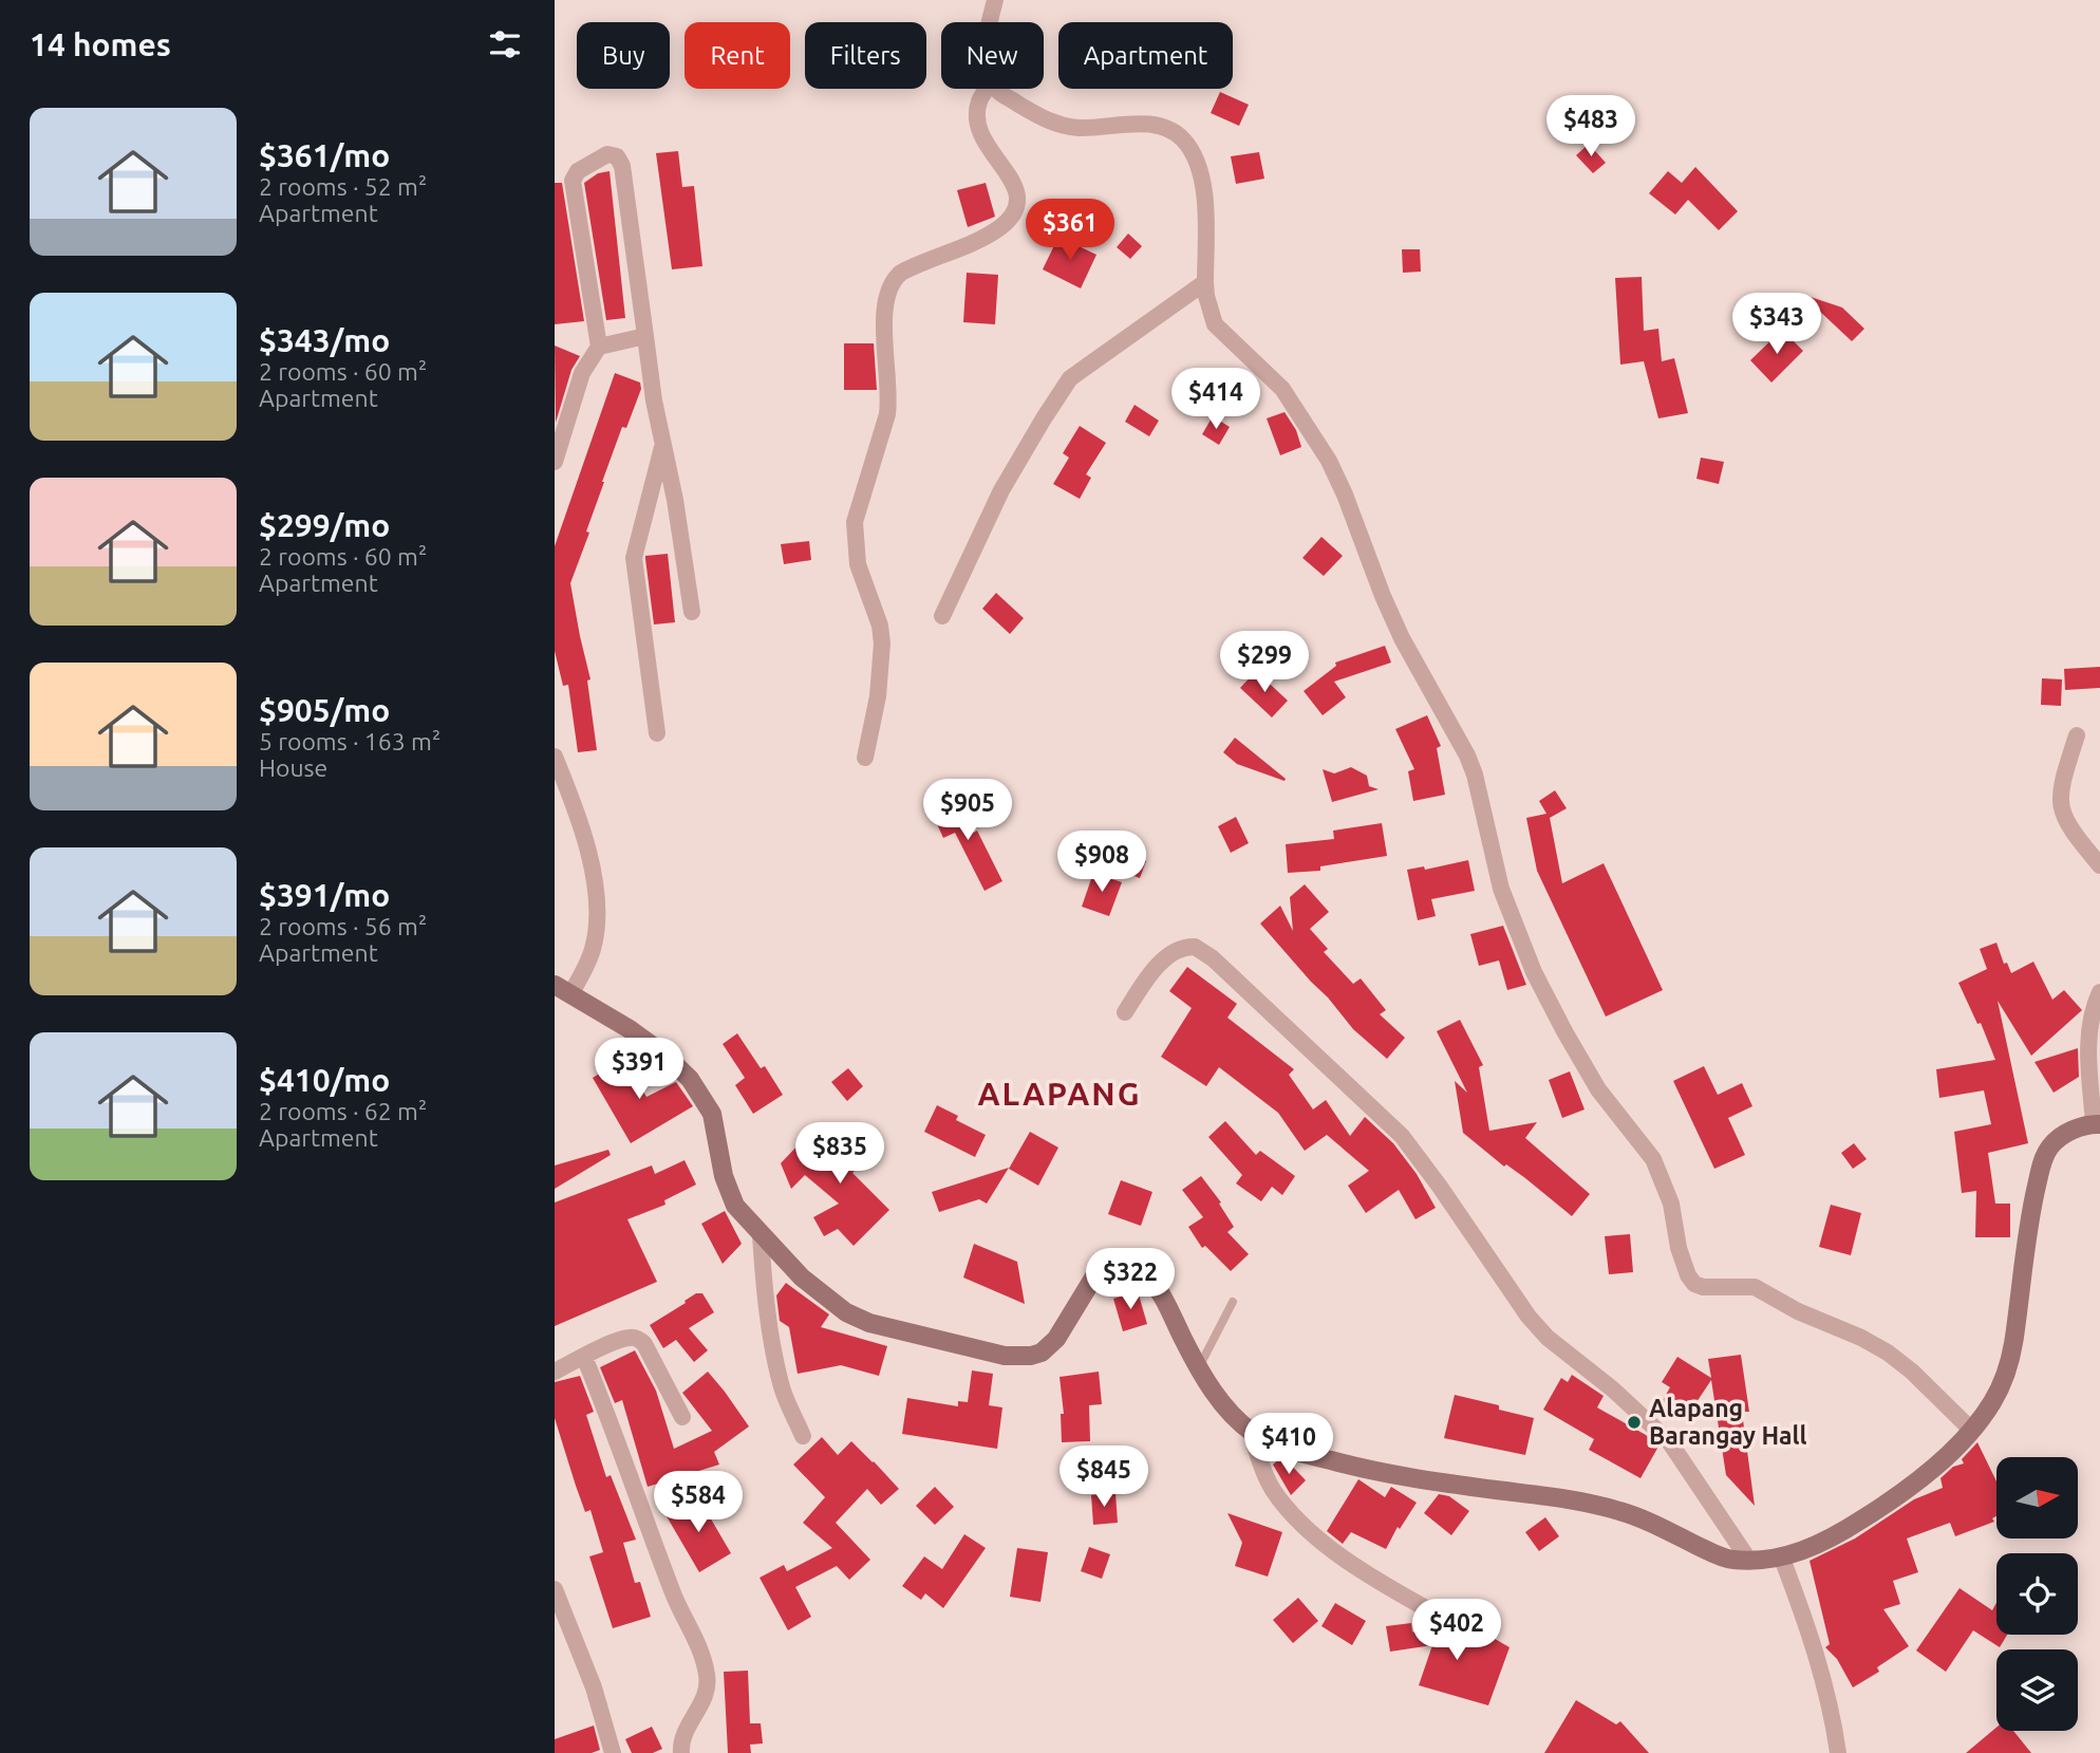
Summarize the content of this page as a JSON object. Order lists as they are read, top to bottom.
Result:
{
  "districts": ["ALAPANG"],
  "places": ["Alapang Barangay Hall"],
  "north": "right",
  "page": {
    "heading": "14 homes",
    "chip": [
      "Buy",
      "Rent",
      "Filters",
      "New",
      "Apartment"
    ],
    "list": [
      {
        "name": "$361/mo",
        "note": "2 rooms · 52 m² · Apartment"
      },
      {
        "name": "$343/mo",
        "note": "2 rooms · 60 m² · Apartment"
      },
      {
        "name": "$299/mo",
        "note": "2 rooms · 60 m² · Apartment"
      },
      {
        "name": "$905/mo",
        "note": "5 rooms · 163 m² · House"
      },
      {
        "name": "$391/mo",
        "note": "2 rooms · 56 m² · Apartment"
      },
      {
        "name": "$410/mo",
        "note": "2 rooms · 62 m² · Apartment"
      }
    ],
    "price": [
      "$483",
      "$361",
      "$343",
      "$414",
      "$299",
      "$905",
      "$908",
      "$391",
      "$835",
      "$322",
      "$410",
      "$845",
      "$584",
      "$402"
    ]
  }
}
